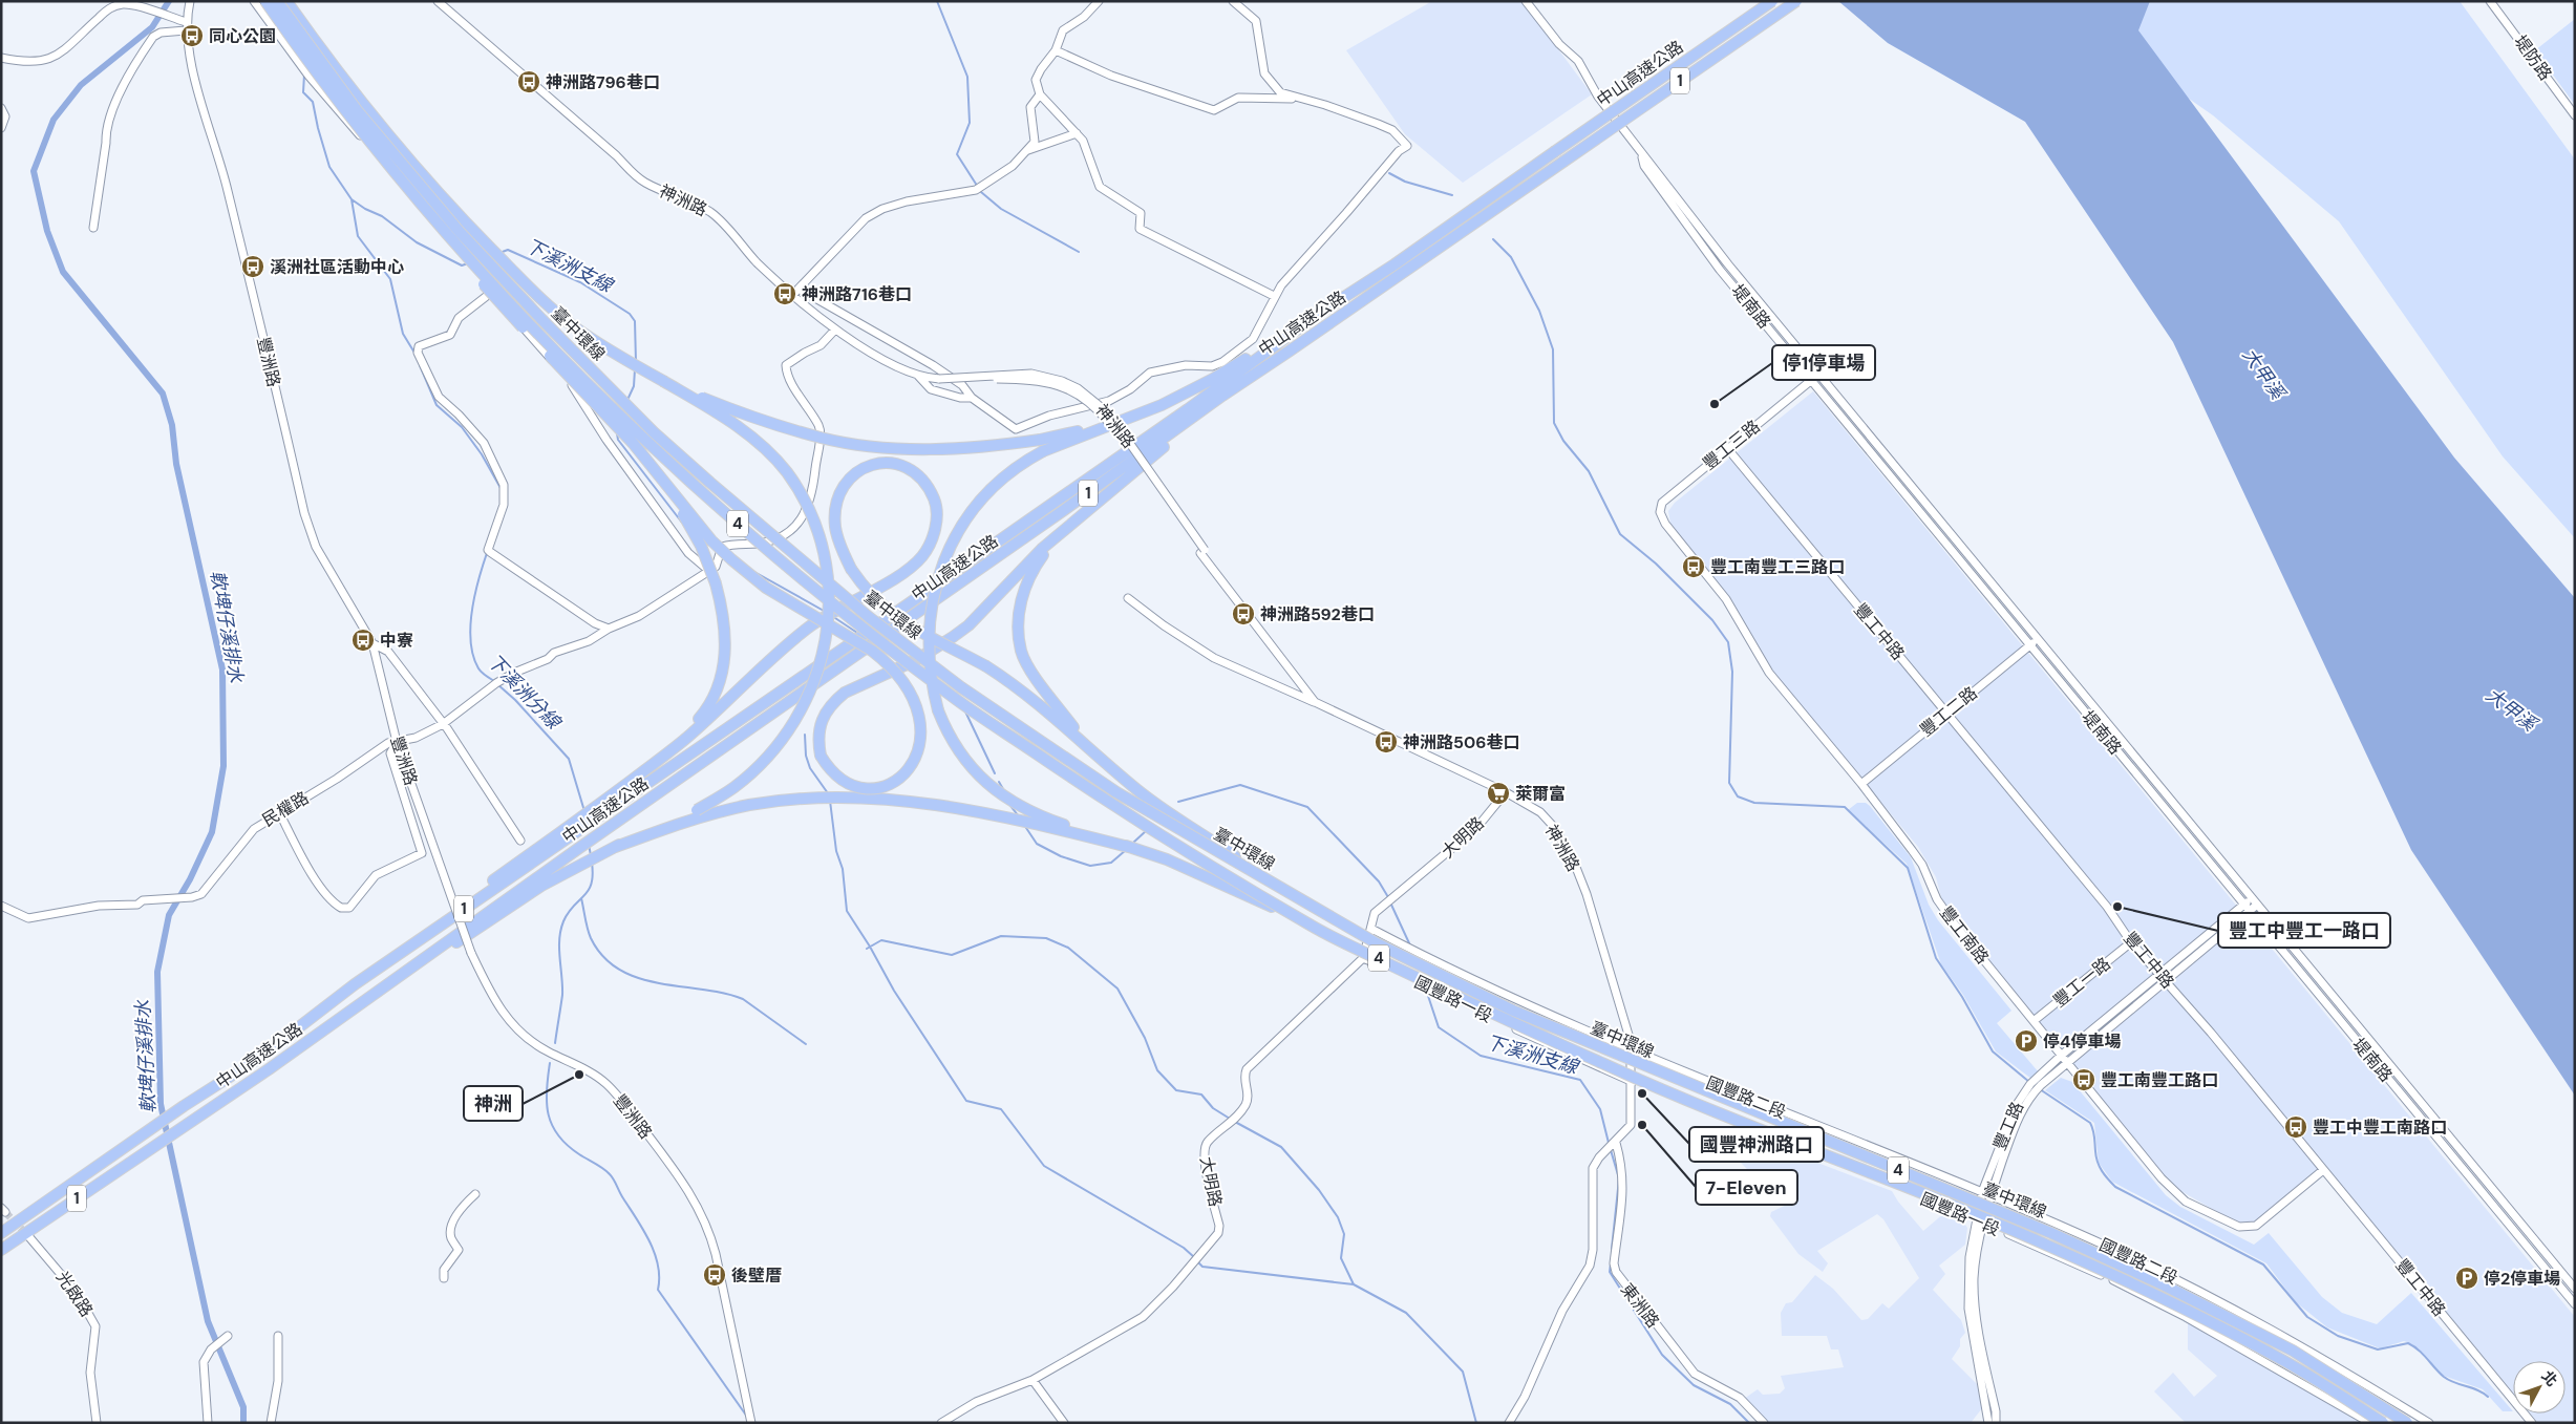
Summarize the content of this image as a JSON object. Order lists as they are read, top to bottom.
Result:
{
  "streets": {
    "highway": [
      "中山高速公路",
      "1",
      "臺中環線",
      "4"
    ],
    "street": [
      "堤防路",
      "神洲路",
      "堤南路",
      "豐洲路",
      "豐工三路",
      "豐工中路",
      "豐工二路",
      "民權路",
      "大明路",
      "豐工南路",
      "豐工一路",
      "國豐路一段",
      "國豐路二段",
      "豐工路",
      "光啟路",
      "東洲路"
    ]
  },
  "crossings": [
    ["神洲路", "大明路"],
    ["神洲路", "國豐路一段"],
    ["神洲路", "國豐路二段"],
    ["神洲路", "東洲路"],
    ["堤南路", "豐工三路"],
    ["堤南路", "豐工二路"],
    ["堤南路", "豐工路"],
    ["豐洲路", "民權路"],
    ["豐工三路", "豐工中路"],
    ["豐工三路", "豐工南路"],
    ["豐工中路", "豐工二路"],
    ["豐工中路", "豐工南路"],
    ["豐工中路", "豐工一路"],
    ["豐工中路", "豐工路"],
    ["豐工二路", "豐工南路"],
    ["大明路", "國豐路一段"],
    ["大明路", "國豐路二段"],
    ["豐工南路", "豐工一路"],
    ["豐工南路", "豐工路"],
    ["國豐路一段", "豐工路"],
    ["國豐路二段", "豐工路"]
  ],
  "water": [
    "下溪洲支線",
    "大甲溪",
    "軟埤仔溪排水",
    "下溪洲分線"
  ],
  "places": {
    "bus stop": [
      "同心公園",
      "神洲路796巷口",
      "溪洲社區活動中心",
      "神洲路716巷口",
      "豐工南豐工三路口",
      "神洲路592巷口",
      "中寮",
      "神洲路506巷口",
      "豐工南豐工路口",
      "豐工中豐工南路口",
      "後壁厝"
    ],
    "other": [
      "停1停車場",
      "豐工中豐工一路口",
      "神洲",
      "國豐神洲路口",
      "7-Eleven"
    ],
    "supermarket": ["萊爾富"],
    "parking": ["停4停車場", "停2停車場"]
  },
  "north": "top right"
}
